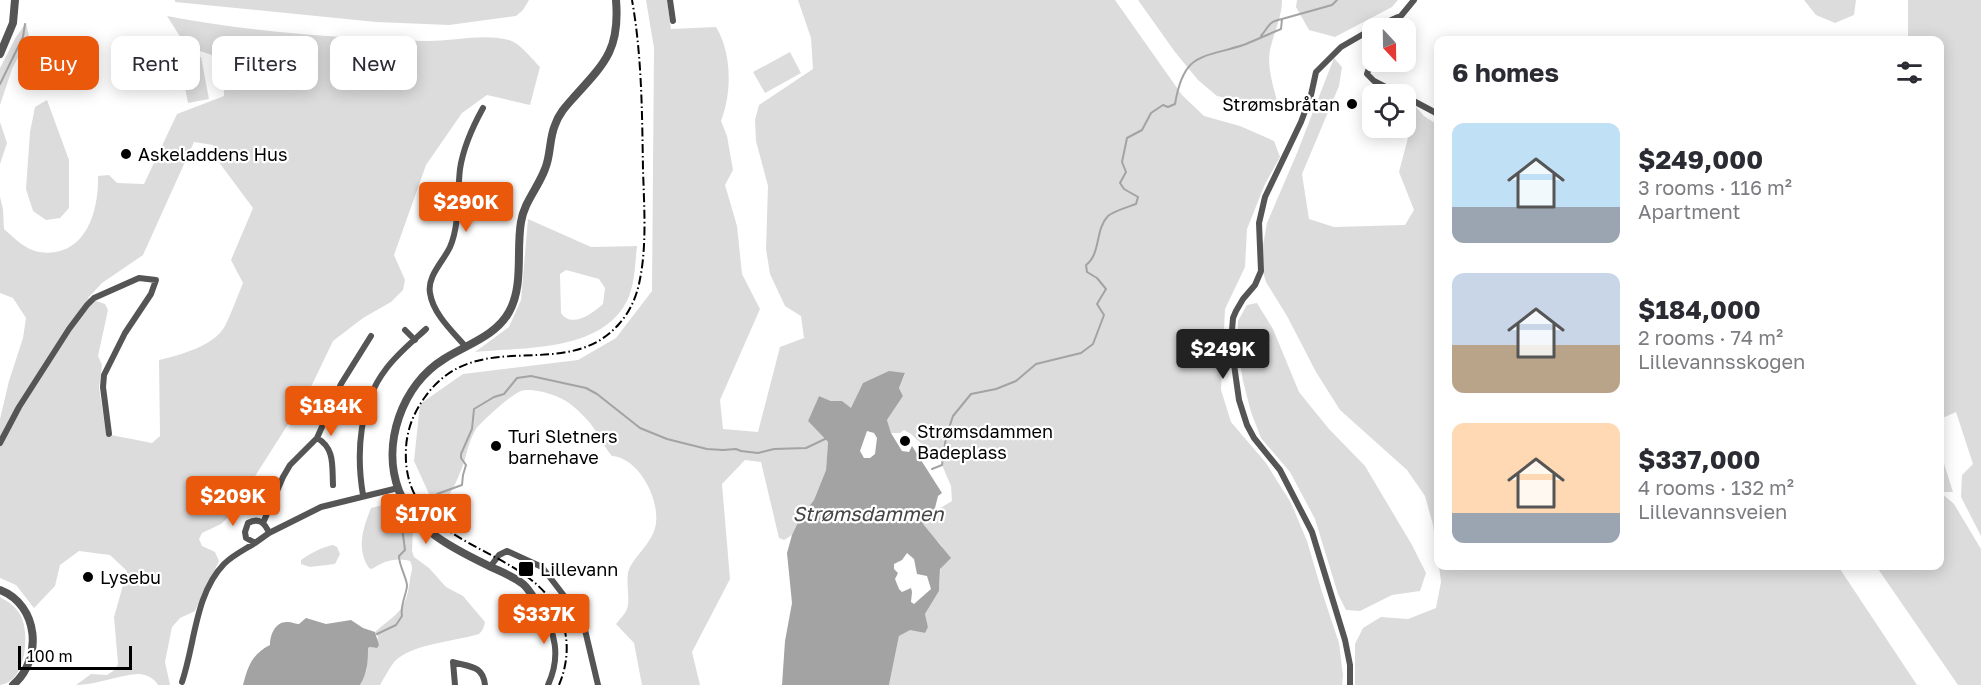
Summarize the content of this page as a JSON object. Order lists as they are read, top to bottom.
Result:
{
  "water": ["Strømsdammen"],
  "places": {
    "other": [
      "Strømsbråtan",
      "Askeladdens Hus",
      "Strømsdammen Badeplass",
      "Turi Sletners barnehave",
      "Lysebu"
    ],
    "transit": ["Lillevann"]
  },
  "scale_bar": "100 m",
  "north": "bottom",
  "page": {
    "chip": [
      "Buy",
      "Rent",
      "Filters",
      "New"
    ],
    "heading": "6 homes",
    "list": [
      {
        "name": "$249,000",
        "note": "3 rooms · 116 m² · Apartment"
      },
      {
        "name": "$184,000",
        "note": "2 rooms · 74 m² · Lillevannsskogen"
      },
      {
        "name": "$337,000",
        "note": "4 rooms · 132 m² · Lillevannsveien"
      }
    ],
    "price": [
      "$290K",
      "$249K",
      "$184K",
      "$209K",
      "$170K",
      "$337K"
    ],
    "scale": "100 m"
  }
}
